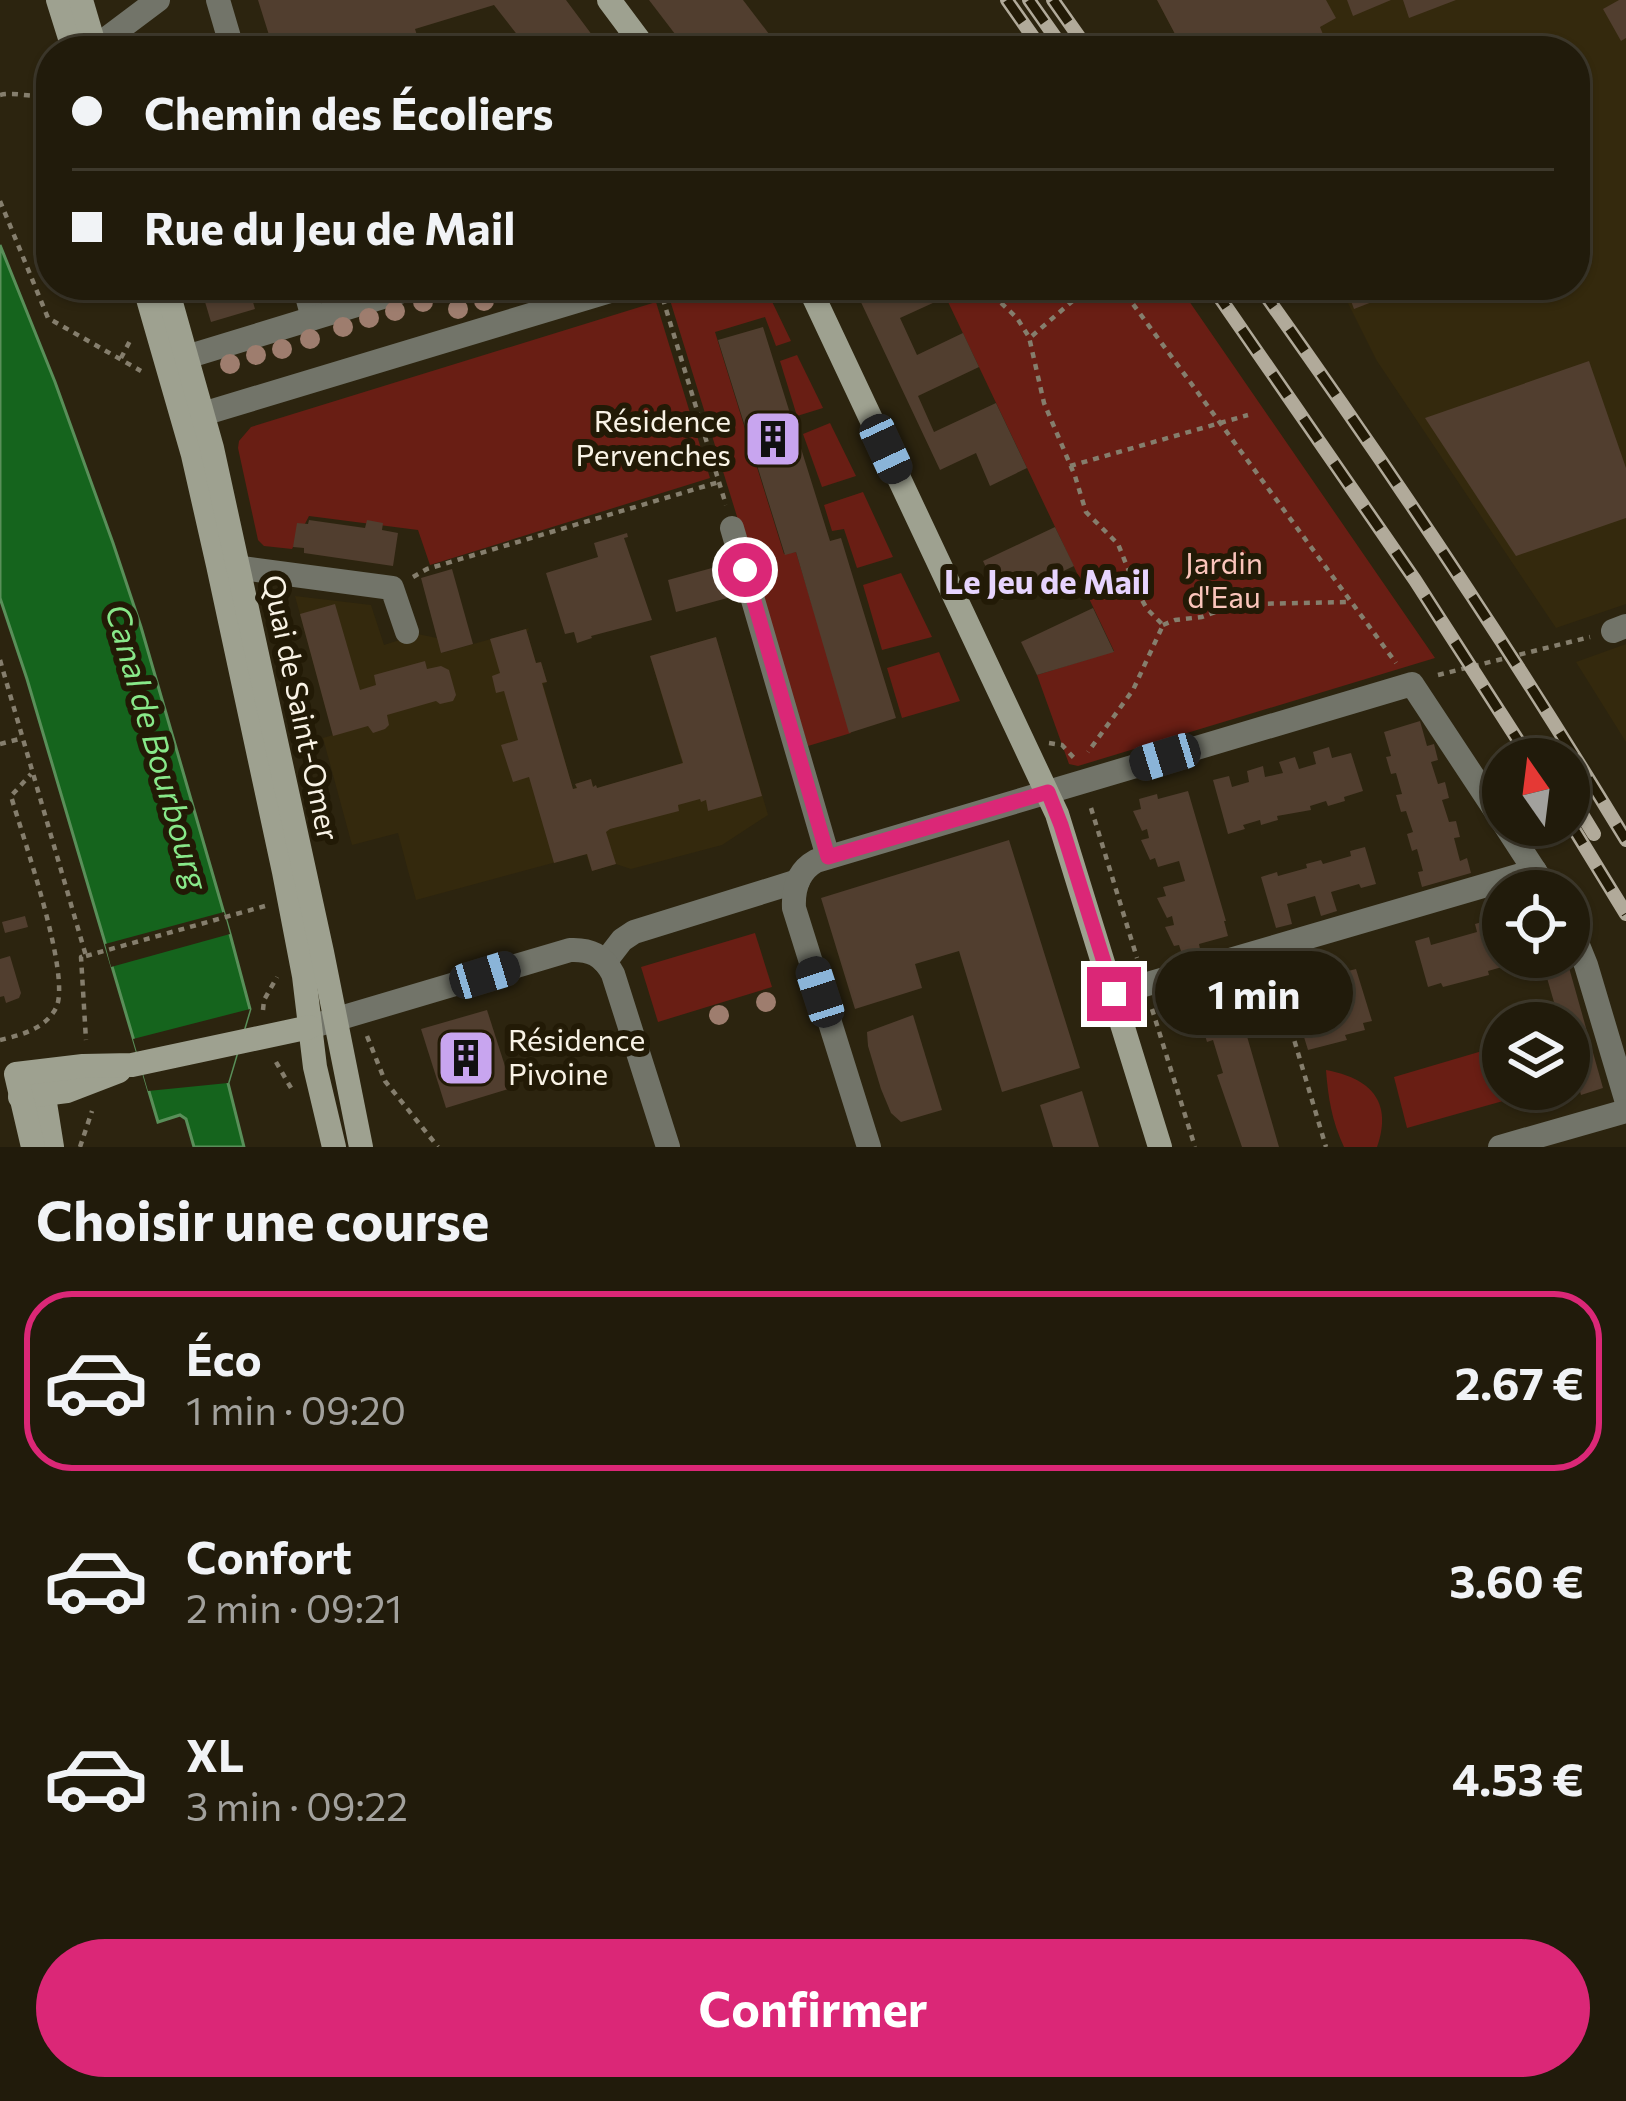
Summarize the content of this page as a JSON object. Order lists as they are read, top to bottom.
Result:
{
  "streets": {
    "street": ["Quai de Saint-Omer"]
  },
  "districts": ["Le Jeu de Mail"],
  "water": ["Canal de Bourbourg"],
  "parks": ["Jardin d'Eau"],
  "places": {
    "building": ["Résidence Pervenches", "Résidence Pivoine"]
  },
  "north": "top",
  "page": {
    "banner": ["Chemin des Écoliers", "Rue du Jeu de Mail"],
    "bubble": "1 min",
    "heading": "Choisir une course",
    "list": [
      {
        "name": "Éco",
        "note": "1 min · 09:20",
        "value": "2.67 €"
      },
      {
        "name": "Confort",
        "note": "2 min · 09:21",
        "value": "3.60 €"
      },
      {
        "name": "XL",
        "note": "3 min · 09:22",
        "value": "4.53 €"
      }
    ],
    "buttons": "Confirmer"
  }
}
